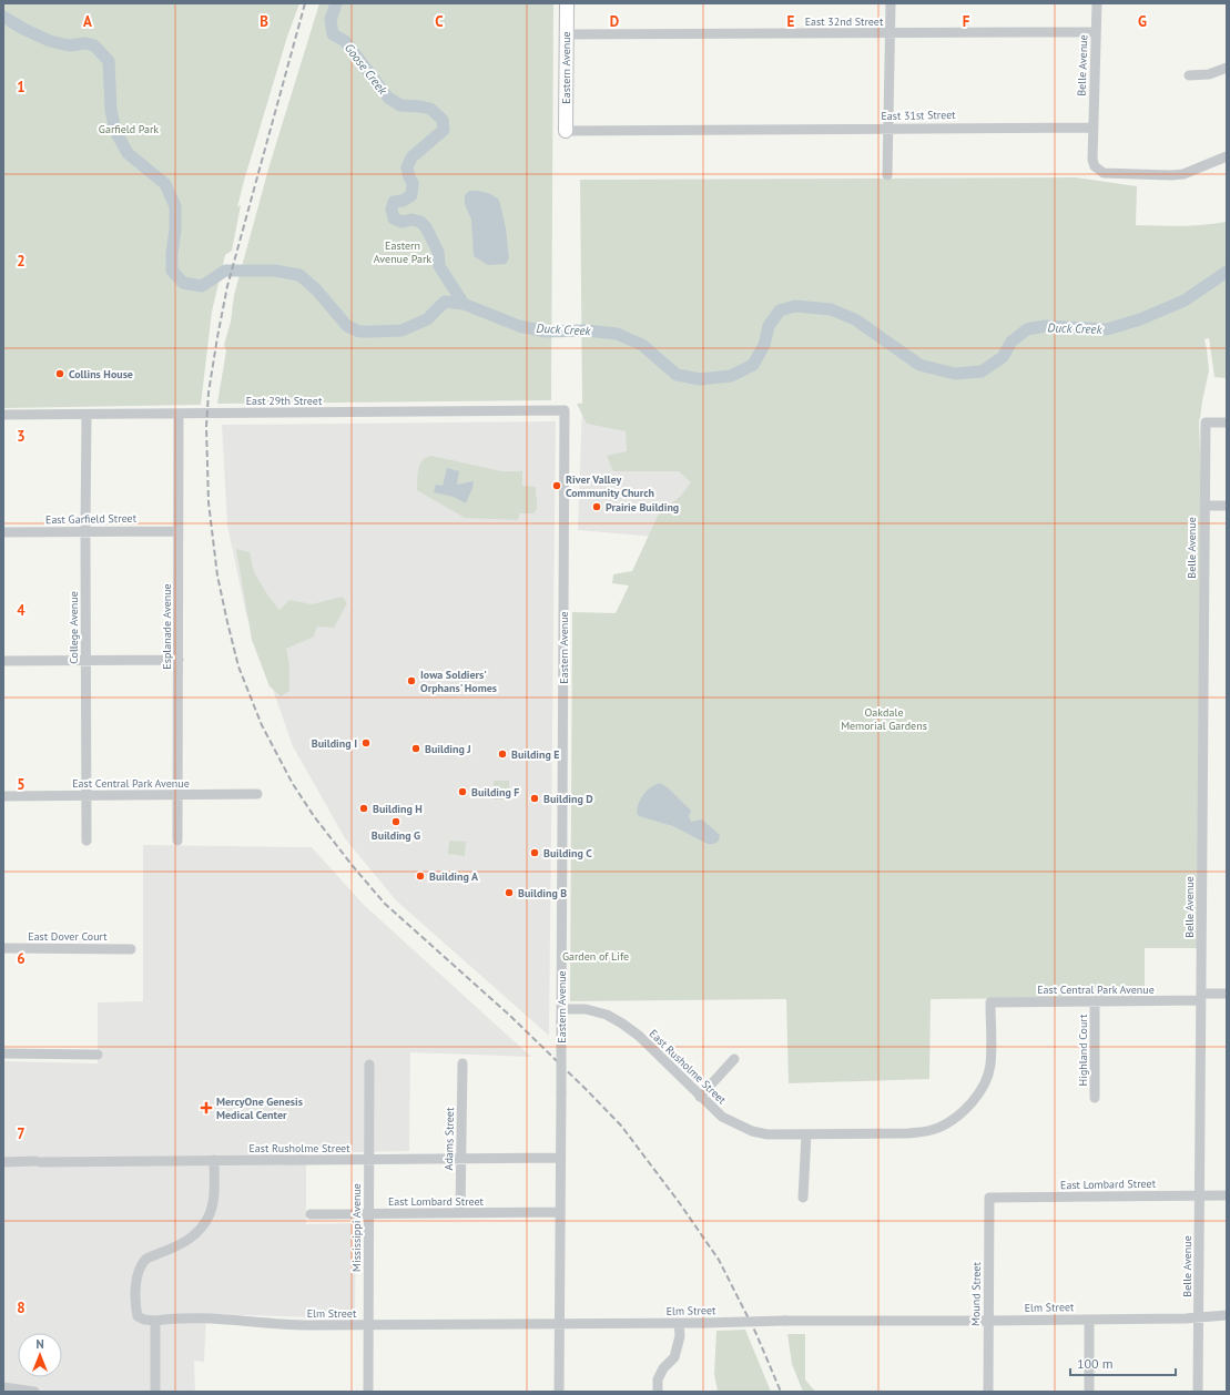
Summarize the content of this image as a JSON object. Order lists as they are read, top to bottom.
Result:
{
  "streets": {
    "main road": ["Eastern Avenue"],
    "street": [
      "East 32nd Street",
      "Belle Avenue",
      "East 31st Street",
      "East 29th Street",
      "East Garfield Street",
      "Esplanade Avenue",
      "College Avenue",
      "East Central Park Avenue",
      "East Dover Court",
      "Highland Court",
      "East Rusholme Street",
      "Adams Street",
      "East Lombard Street",
      "Mississippi Avenue",
      "Mound Street",
      "Elm Street"
    ]
  },
  "crossings": [
    ["East 32nd Street", "Belle Avenue"],
    ["East 32nd Street", "Eastern Avenue"],
    ["Belle Avenue", "East 31st Street"],
    ["Belle Avenue", "East Central Park Avenue"],
    ["Belle Avenue", "East Lombard Street"],
    ["Belle Avenue", "Elm Street"],
    ["Eastern Avenue", "East 31st Street"],
    ["Eastern Avenue", "East 29th Street"],
    ["Eastern Avenue", "East Rusholme Street"],
    ["Eastern Avenue", "East Lombard Street"],
    ["Eastern Avenue", "Elm Street"],
    ["East 29th Street", "Esplanade Avenue"],
    ["East 29th Street", "College Avenue"],
    ["East Garfield Street", "Esplanade Avenue"],
    ["East Garfield Street", "College Avenue"],
    ["Esplanade Avenue", "East Central Park Avenue"],
    ["College Avenue", "East Central Park Avenue"],
    ["East Central Park Avenue", "Highland Court"],
    ["East Central Park Avenue", "East Rusholme Street"],
    ["East Rusholme Street", "Adams Street"],
    ["East Rusholme Street", "Mississippi Avenue"],
    ["Adams Street", "East Lombard Street"],
    ["East Lombard Street", "Mississippi Avenue"],
    ["East Lombard Street", "Mound Street"],
    ["Mississippi Avenue", "Elm Street"],
    ["Mound Street", "Elm Street"]
  ],
  "water": ["Goose Creek", "Duck Creek"],
  "parks": [
    "Garfield Park",
    "Eastern Avenue Park",
    "Oakdale Memorial Gardens",
    "Garden of Life"
  ],
  "places": {
    "other": [
      "Collins House",
      "River Valley Community Church",
      "Prairie Building",
      "Iowa Soldiers' Orphans' Homes",
      "Building I",
      "Building J",
      "Building E",
      "Building F",
      "Building D",
      "Building H",
      "Building G",
      "Building C",
      "Building A",
      "Building B"
    ],
    "health": ["MercyOne Genesis Medical Center"]
  },
  "scale_bar": "100 m",
  "north": "top",
  "grid": {
    "columns": [
      "A",
      "B",
      "C",
      "D",
      "E",
      "F",
      "G"
    ],
    "rows": [
      "1",
      "2",
      "3",
      "4",
      "5",
      "6",
      "7",
      "8"
    ]
  }
}
